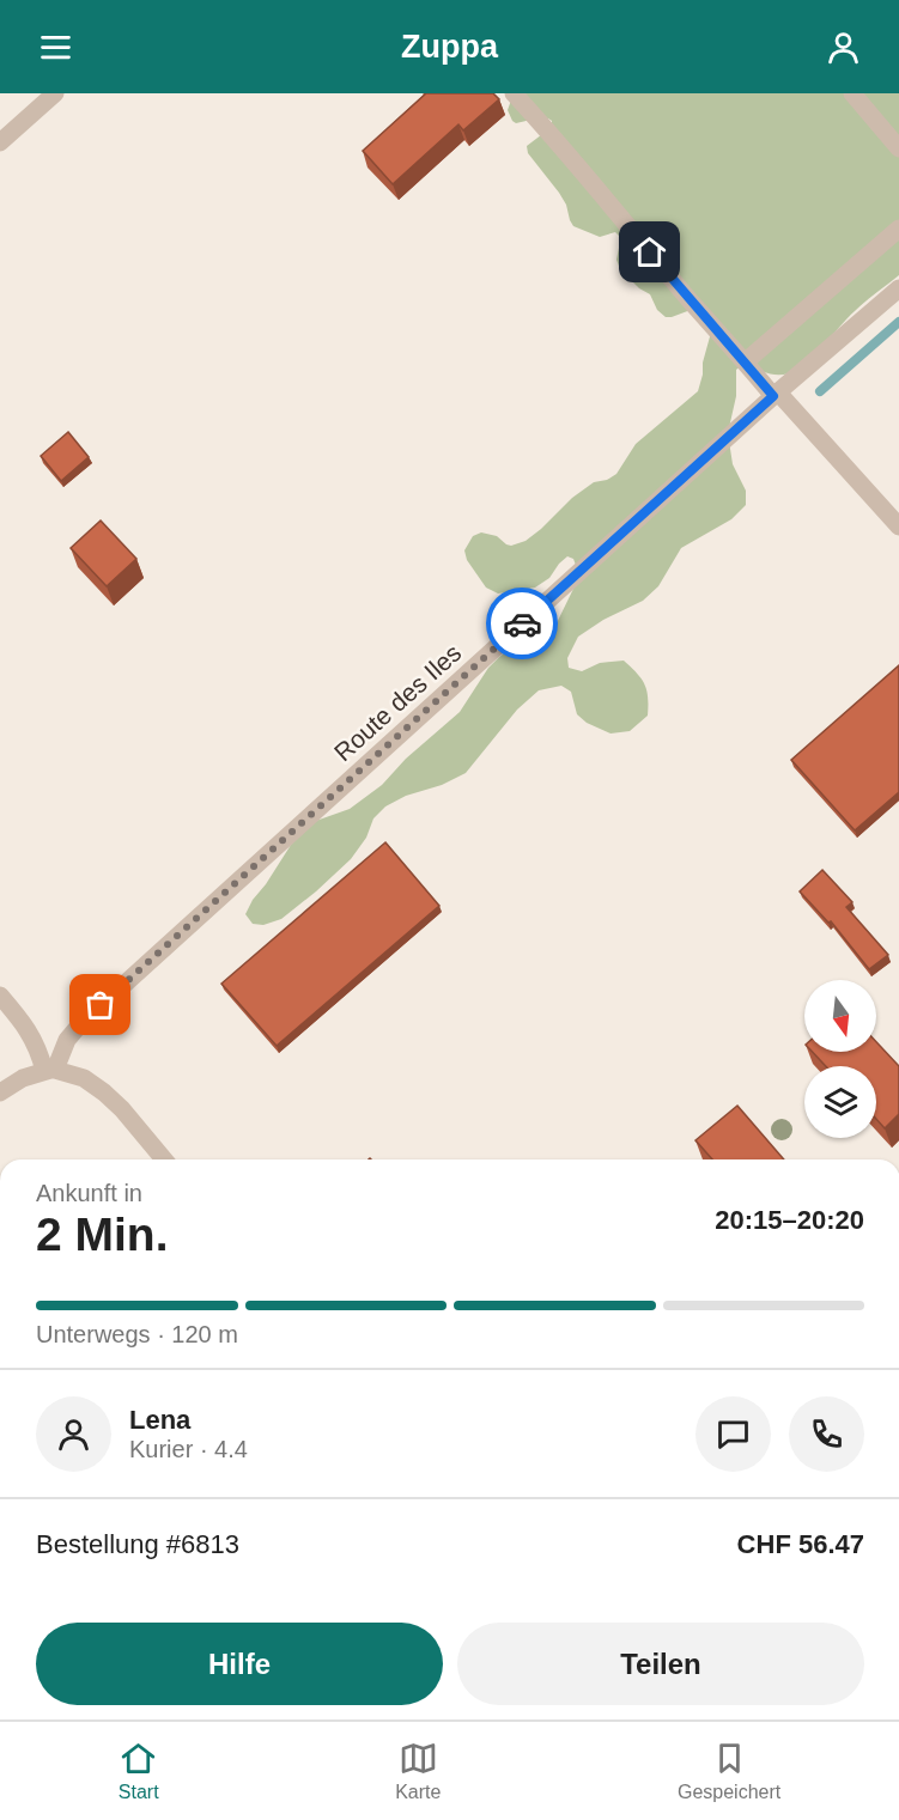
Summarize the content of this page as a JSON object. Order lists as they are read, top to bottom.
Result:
{
  "streets": {
    "street": ["Route des Iles"]
  },
  "north": "bottom",
  "page": {
    "header": "Zuppa",
    "heading": ["2 Min.", "Ankunft in", "20:15–20:20"],
    "panel": [
      "Lena",
      "Kurier · 4.4",
      "Bestellung #6813",
      "CHF 56.47"
    ],
    "bar": "Unterwegs · 120 m",
    "buttons": ["Hilfe", "Teilen"],
    "tabs": ["Start", "Karte", "Gespeichert"]
  }
}
